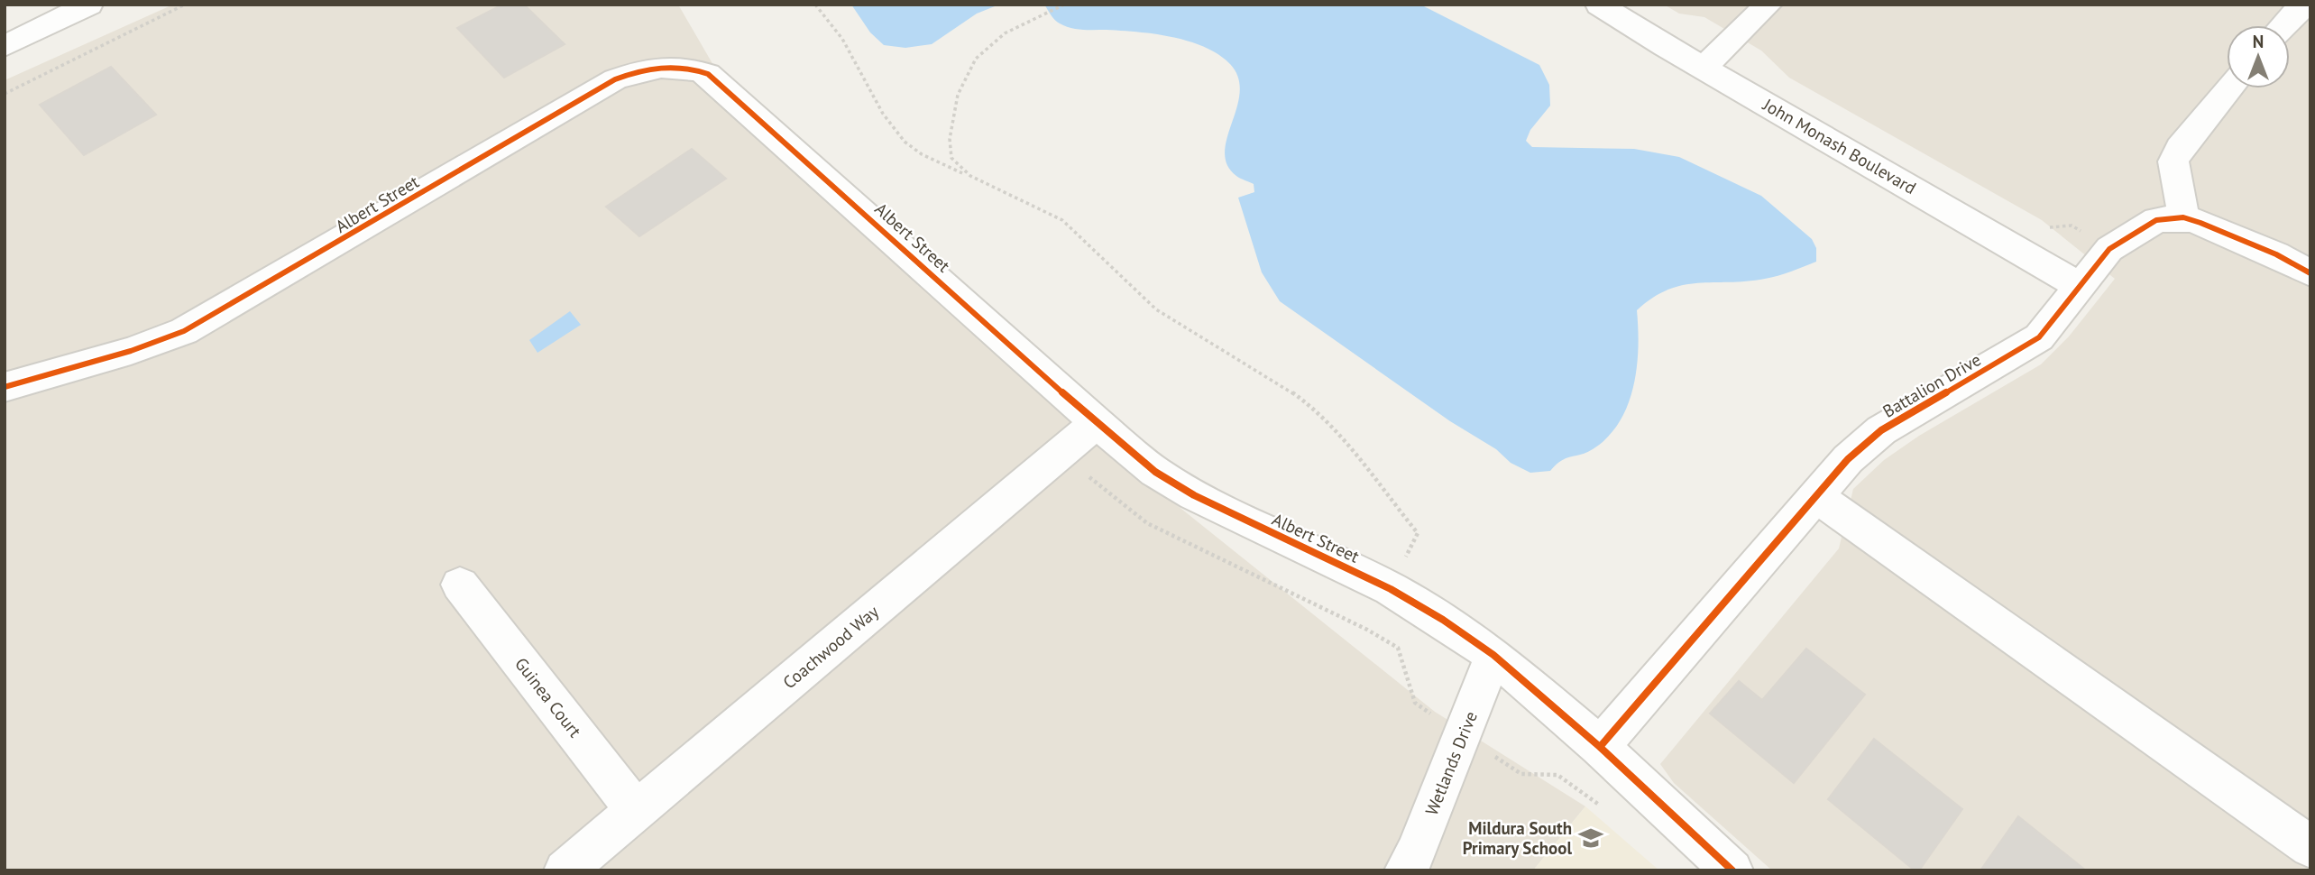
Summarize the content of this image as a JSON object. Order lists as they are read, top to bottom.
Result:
{
  "streets": {
    "street": [
      "John Monash Boulevard",
      "Albert Street",
      "Battalion Drive",
      "Coachwood Way",
      "Guinea Court",
      "Wetlands Drive"
    ]
  },
  "crossings": [
    ["John Monash Boulevard", "Battalion Drive"],
    ["Albert Street", "Battalion Drive"],
    ["Albert Street", "Coachwood Way"],
    ["Albert Street", "Wetlands Drive"],
    ["Coachwood Way", "Guinea Court"]
  ],
  "places": {
    "school or university": ["Mildura South Primary School"]
  },
  "north": "top"
}
